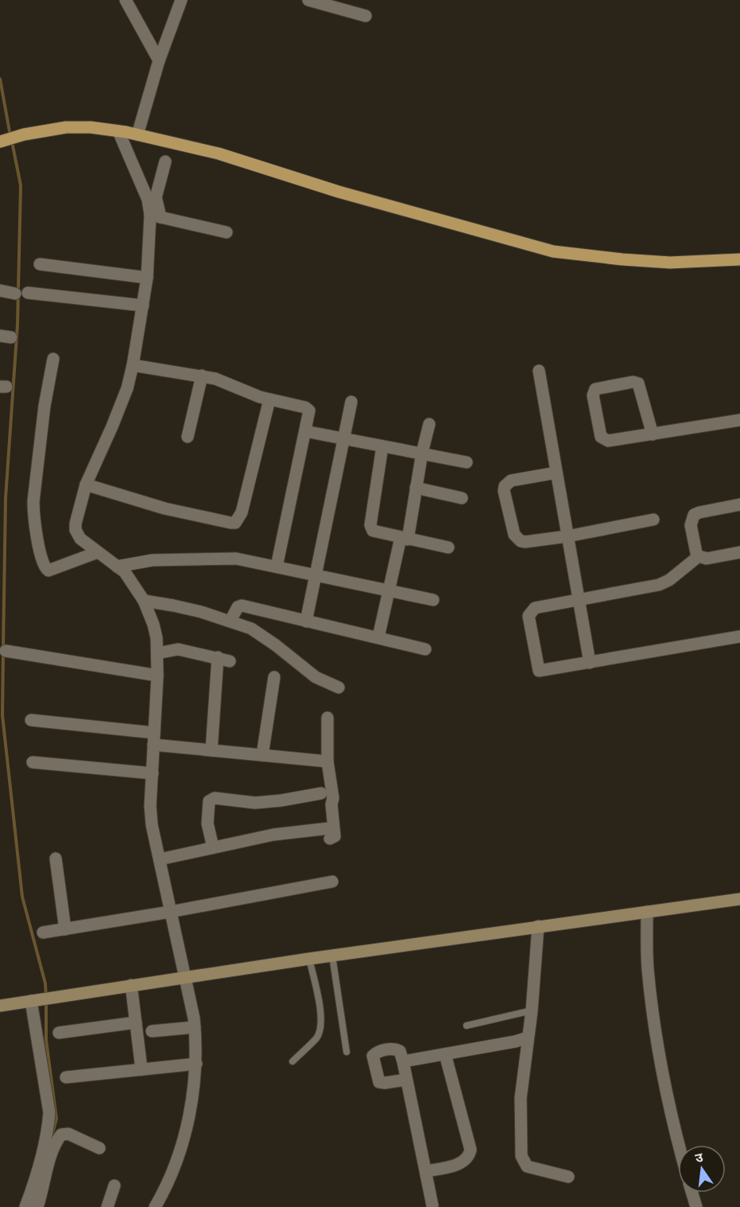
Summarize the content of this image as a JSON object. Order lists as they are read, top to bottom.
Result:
{
  "north": "top"
}
